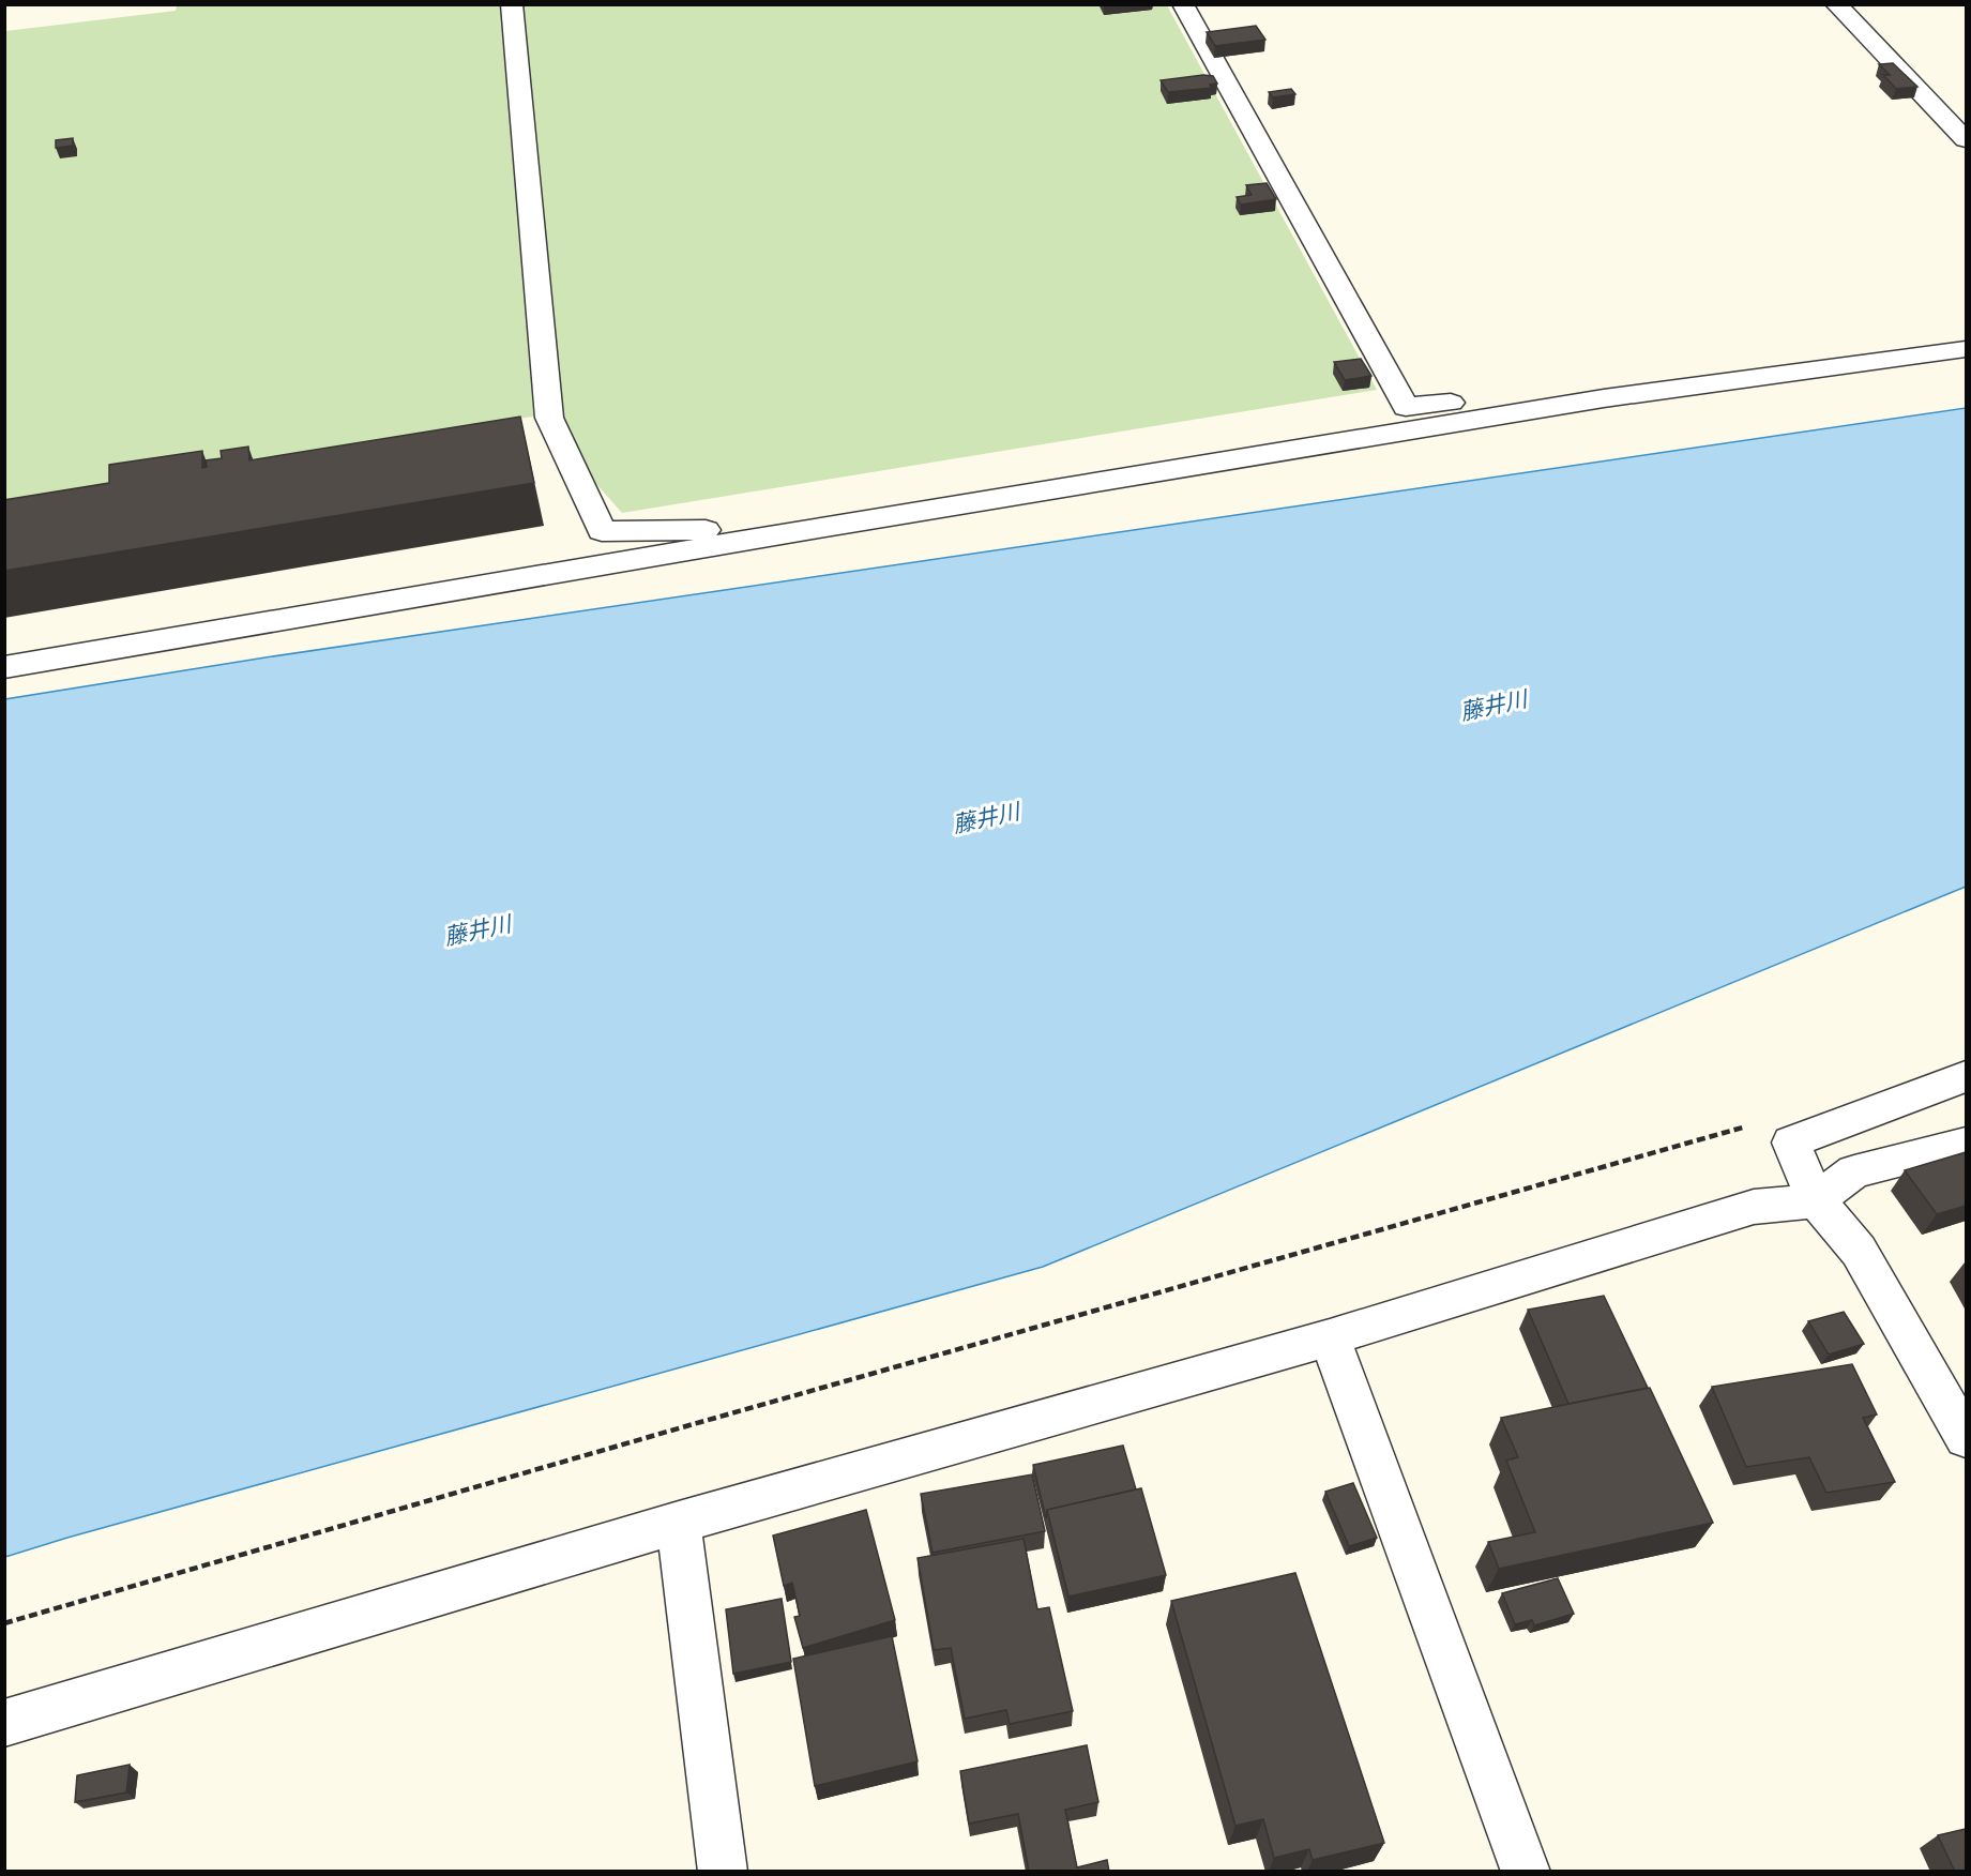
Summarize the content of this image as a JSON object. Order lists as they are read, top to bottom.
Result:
{
  "water": ["藤井川"]
}
